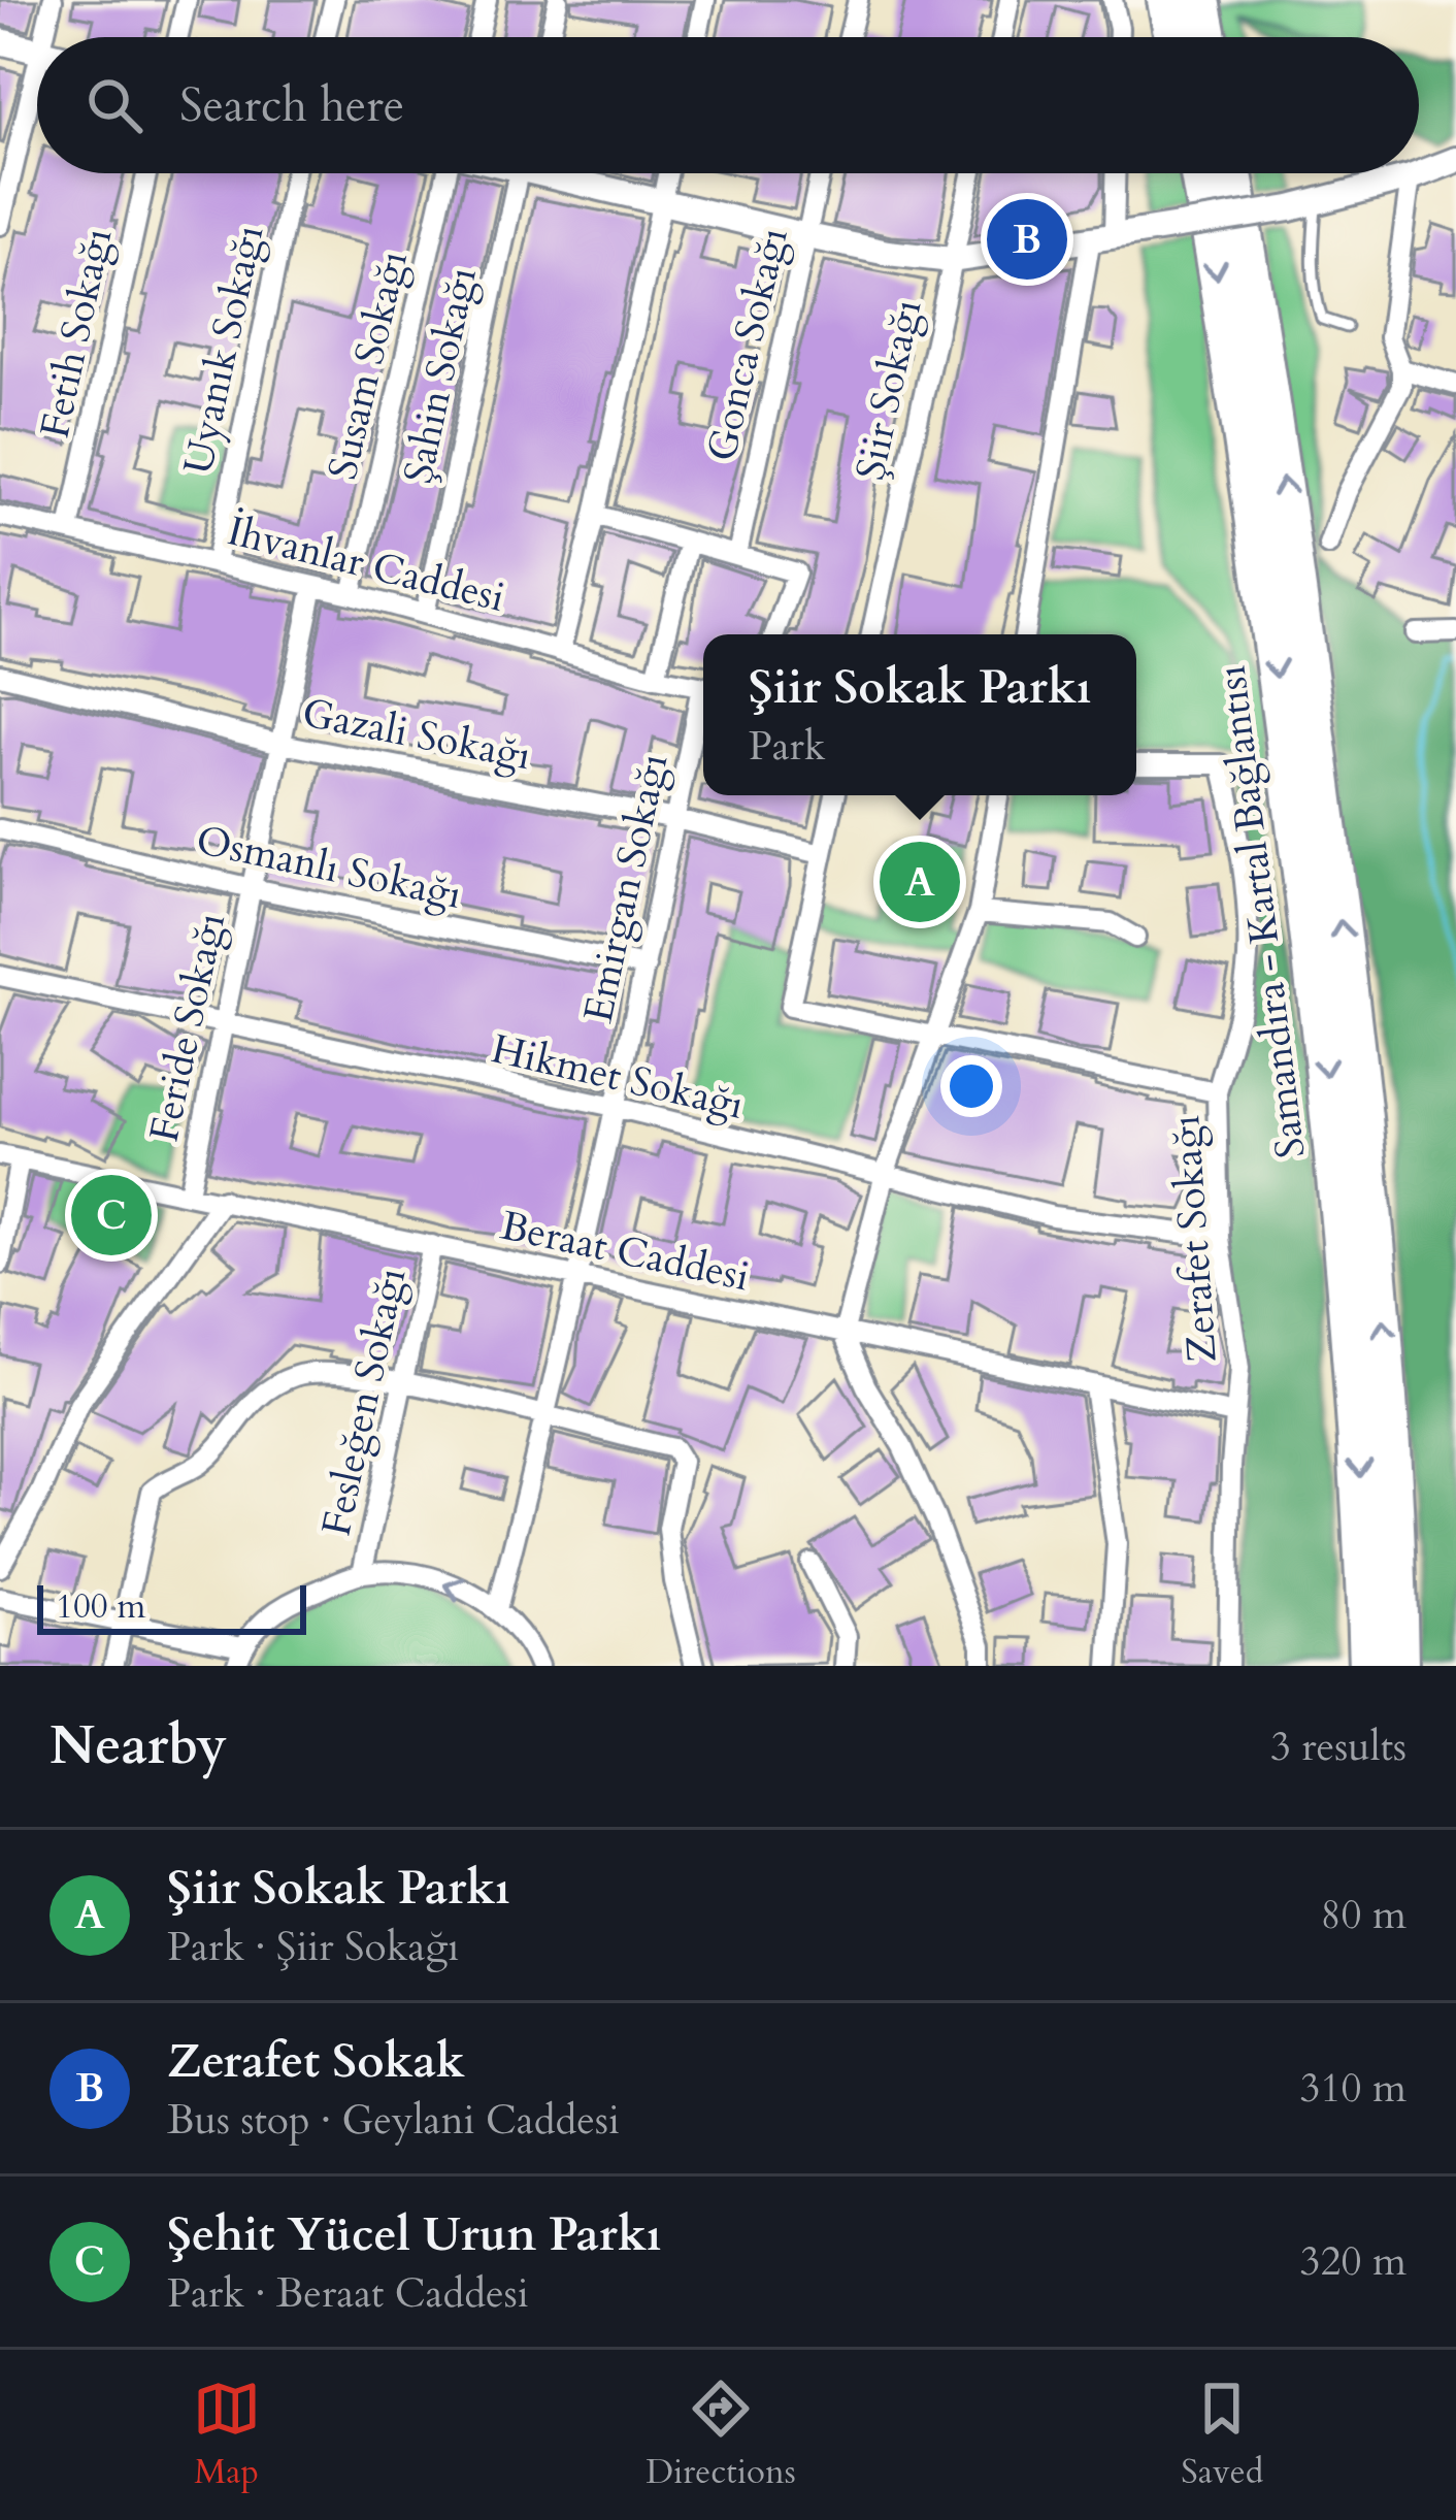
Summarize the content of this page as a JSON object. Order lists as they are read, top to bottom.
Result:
{
  "streets": {
    "highway": ["Samandıra - Kartal Bağlantısı"],
    "street": [
      "Fetih Sokağı",
      "Gonca Sokağı",
      "Uyanık Sokağı",
      "Susam Sokağı",
      "Şahin Sokağı",
      "Şiir Sokağı",
      "İhvanlar Caddesi",
      "Gazali Sokağı",
      "Osmanlı Sokağı",
      "Emirgan Sokağı",
      "Feride Sokağı",
      "Hikmet Sokağı",
      "Zerafet Sokağı",
      "Beraat Caddesi",
      "Fesleğen Sokağı"
    ]
  },
  "crossings": [
    ["Fetih Sokağı", "İhvanlar Caddesi"],
    ["Uyanık Sokağı", "İhvanlar Caddesi"],
    ["Susam Sokağı", "İhvanlar Caddesi"],
    ["Şahin Sokağı", "İhvanlar Caddesi"],
    ["İhvanlar Caddesi", "Feride Sokağı"],
    ["Gazali Sokağı", "Emirgan Sokağı"],
    ["Gazali Sokağı", "Feride Sokağı"],
    ["Gazali Sokağı", "Zerafet Sokağı"],
    ["Osmanlı Sokağı", "Emirgan Sokağı"],
    ["Osmanlı Sokağı", "Feride Sokağı"],
    ["Emirgan Sokağı", "Hikmet Sokağı"],
    ["Emirgan Sokağı", "Beraat Caddesi"],
    ["Feride Sokağı", "Hikmet Sokağı"],
    ["Feride Sokağı", "Beraat Caddesi"],
    ["Hikmet Sokağı", "Zerafet Sokağı"],
    ["Zerafet Sokağı", "Beraat Caddesi"],
    ["Beraat Caddesi", "Fesleğen Sokağı"]
  ],
  "scale_bar": "100 m",
  "page": {
    "search": "Search here",
    "pins": ["B", "A", "C"],
    "popup": ["Şiir Sokak Parkı", "Park"],
    "scale": "100 m",
    "heading": ["Nearby", "3 results"],
    "list": [
      {
        "mark": "A",
        "name": "Şiir Sokak Parkı",
        "note": "Park · Şiir Sokağı",
        "value": "80 m"
      },
      {
        "mark": "B",
        "name": "Zerafet Sokak",
        "note": "Bus stop · Geylani Caddesi",
        "value": "310 m"
      },
      {
        "mark": "C",
        "name": "Şehit Yücel Urun Parkı",
        "note": "Park · Beraat Caddesi",
        "value": "320 m"
      }
    ],
    "nav": ["Map", "Directions", "Saved"]
  }
}
